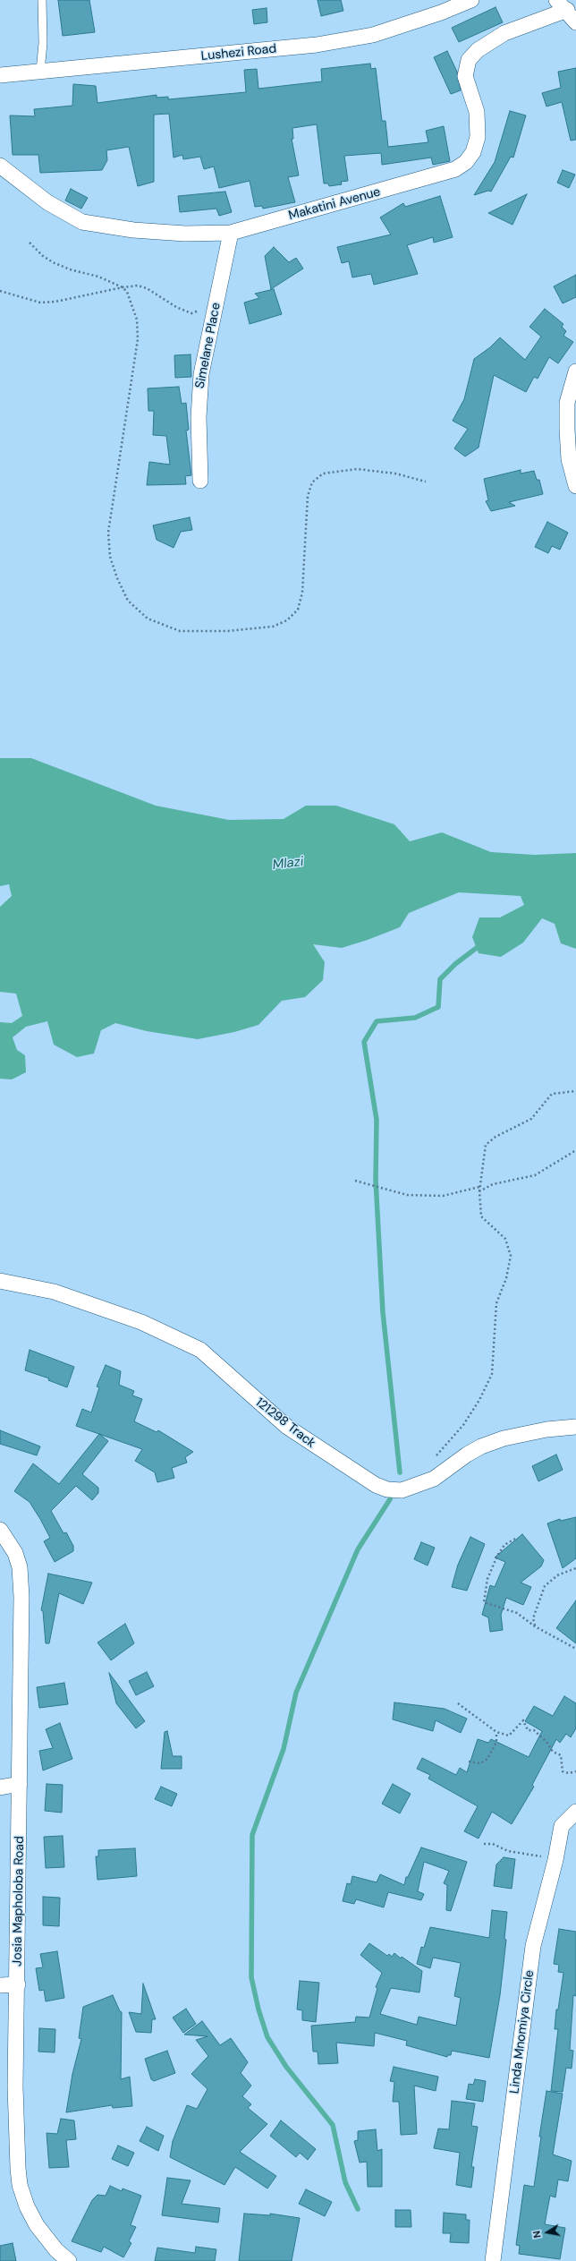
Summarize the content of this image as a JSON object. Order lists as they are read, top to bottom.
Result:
{
  "streets": {
    "street": [
      "Lushezi Road",
      "Makatini Avenue",
      "Simelane Place",
      "121298 Track",
      "Josia Mapholoba Road",
      "Linda Mnomiya Circle"
    ]
  },
  "crossings": [
    ["Makatini Avenue", "Simelane Place"]
  ],
  "water": ["Mlazi"],
  "north": "left"
}
